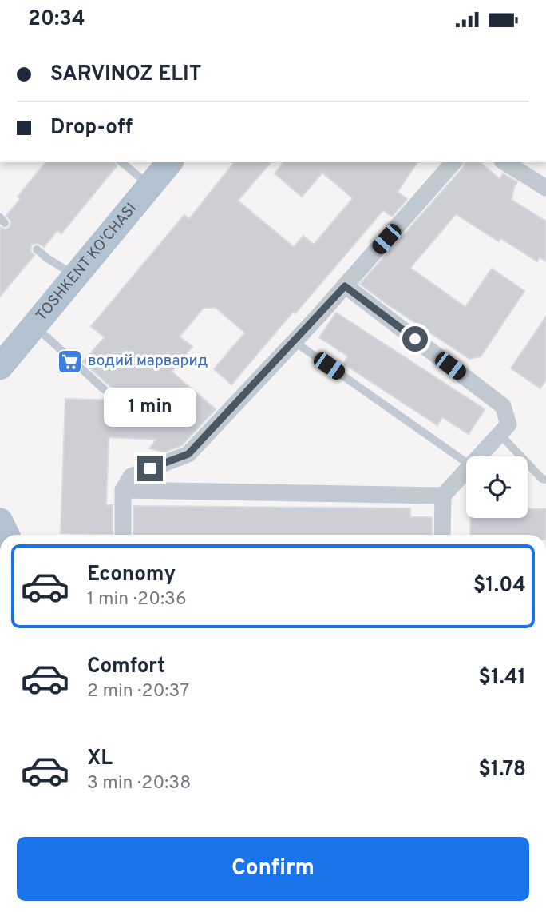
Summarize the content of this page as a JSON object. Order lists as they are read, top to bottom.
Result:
{
  "streets": {
    "main road": ["TOSHKENT KO'CHASI"]
  },
  "places": {
    "supermarket": ["водий марварид"]
  },
  "page": {
    "status": "20:34",
    "banner": ["SARVINOZ ELIT", "Drop-off"],
    "bubble": "1 min",
    "list": [
      {
        "name": "Economy",
        "note": "1 min · 20:36",
        "value": "$1.04"
      },
      {
        "name": "Comfort",
        "note": "2 min · 20:37",
        "value": "$1.41"
      },
      {
        "name": "XL",
        "note": "3 min · 20:38",
        "value": "$1.78"
      }
    ],
    "buttons": "Confirm"
  }
}
